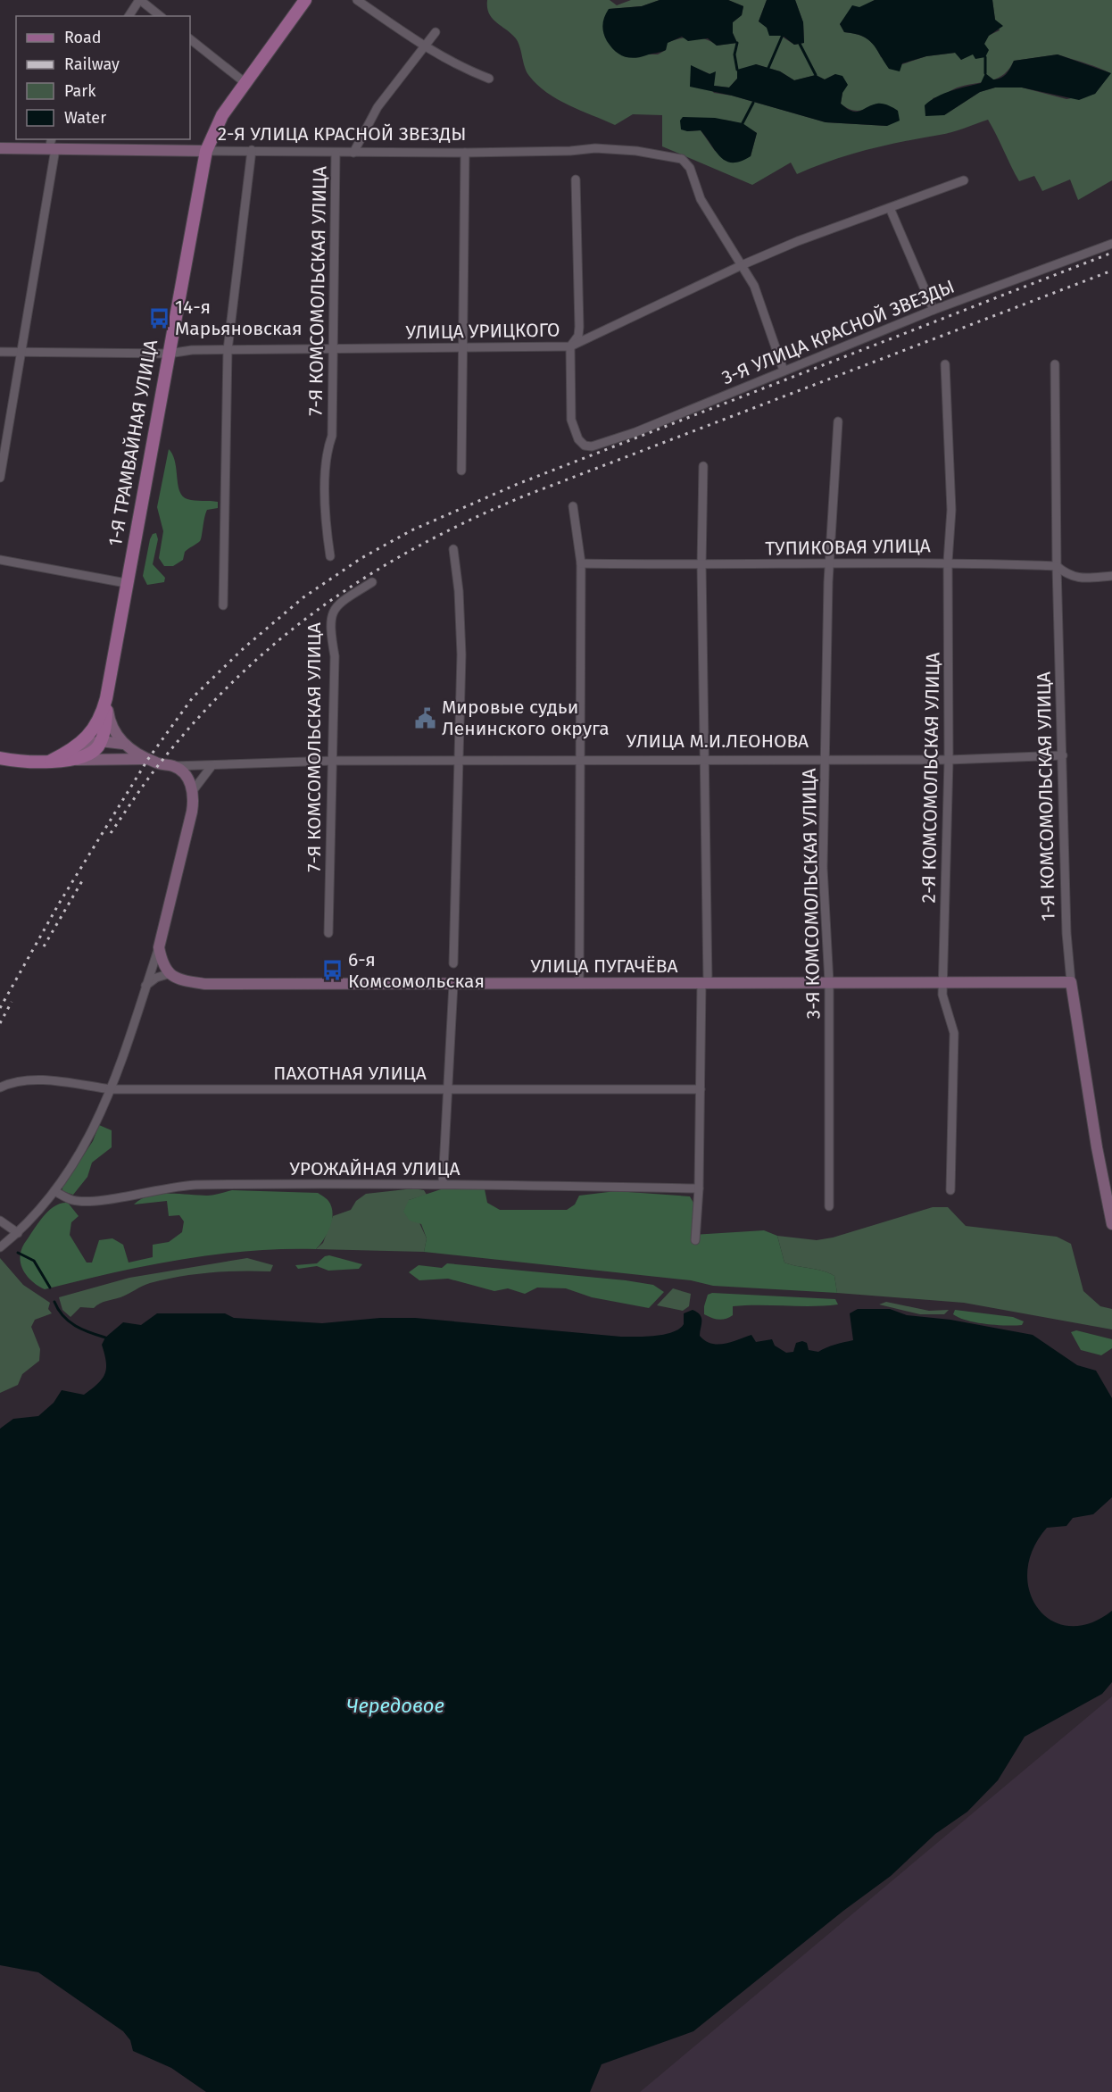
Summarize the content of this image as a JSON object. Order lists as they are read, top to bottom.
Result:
{
  "streets": {
    "main road": [
      "2-Я УЛИЦА КРАСНОЙ ЗВЕЗДЫ",
      "1-Я ТРАМВАЙНАЯ УЛИЦА",
      "УЛИЦА М.И.ЛЕОНОВА",
      "1-Я КОМСОМОЛЬСКАЯ УЛИЦА",
      "УЛИЦА ПУГАЧЁВА"
    ],
    "street": [
      "7-Я КОМСОМОЛЬСКАЯ УЛИЦА",
      "УЛИЦА УРИЦКОГО",
      "3-Я УЛИЦА КРАСНОЙ ЗВЕЗДЫ",
      "ТУПИКОВАЯ УЛИЦА",
      "2-Я КОМСОМОЛЬСКАЯ УЛИЦА",
      "3-Я КОМСОМОЛЬСКАЯ УЛИЦА",
      "ПАХОТНАЯ УЛИЦА",
      "УРОЖАЙНАЯ УЛИЦА"
    ]
  },
  "crossings": [
    ["2-Я УЛИЦА КРАСНОЙ ЗВЕЗДЫ", "7-Я КОМСОМОЛЬСКАЯ УЛИЦА"],
    ["2-Я УЛИЦА КРАСНОЙ ЗВЕЗДЫ", "УЛИЦА УРИЦКОГО"],
    ["2-Я УЛИЦА КРАСНОЙ ЗВЕЗДЫ", "1-Я ТРАМВАЙНАЯ УЛИЦА"],
    ["7-Я КОМСОМОЛЬСКАЯ УЛИЦА", "УЛИЦА УРИЦКОГО"],
    ["7-Я КОМСОМОЛЬСКАЯ УЛИЦА", "УЛИЦА М.И.ЛЕОНОВА"],
    ["УЛИЦА УРИЦКОГО", "3-Я УЛИЦА КРАСНОЙ ЗВЕЗДЫ"],
    ["УЛИЦА УРИЦКОГО", "1-Я ТРАМВАЙНАЯ УЛИЦА"],
    ["ТУПИКОВАЯ УЛИЦА", "2-Я КОМСОМОЛЬСКАЯ УЛИЦА"],
    ["ТУПИКОВАЯ УЛИЦА", "1-Я КОМСОМОЛЬСКАЯ УЛИЦА"],
    ["ТУПИКОВАЯ УЛИЦА", "3-Я КОМСОМОЛЬСКАЯ УЛИЦА"],
    ["УЛИЦА М.И.ЛЕОНОВА", "2-Я КОМСОМОЛЬСКАЯ УЛИЦА"],
    ["УЛИЦА М.И.ЛЕОНОВА", "1-Я КОМСОМОЛЬСКАЯ УЛИЦА"],
    ["УЛИЦА М.И.ЛЕОНОВА", "3-Я КОМСОМОЛЬСКАЯ УЛИЦА"],
    ["2-Я КОМСОМОЛЬСКАЯ УЛИЦА", "УЛИЦА ПУГАЧЁВА"],
    ["1-Я КОМСОМОЛЬСКАЯ УЛИЦА", "УЛИЦА ПУГАЧЁВА"],
    ["3-Я КОМСОМОЛЬСКАЯ УЛИЦА", "УЛИЦА ПУГАЧЁВА"]
  ],
  "water": ["Чередовое"],
  "places": {
    "bus stop": ["14-я Марьяновская", "6-я Комсомольская"],
    "public building": ["Мировые судьи Ленинского округа"]
  },
  "legend": [
    "Road",
    "Railway",
    "Park",
    "Water"
  ]
}
